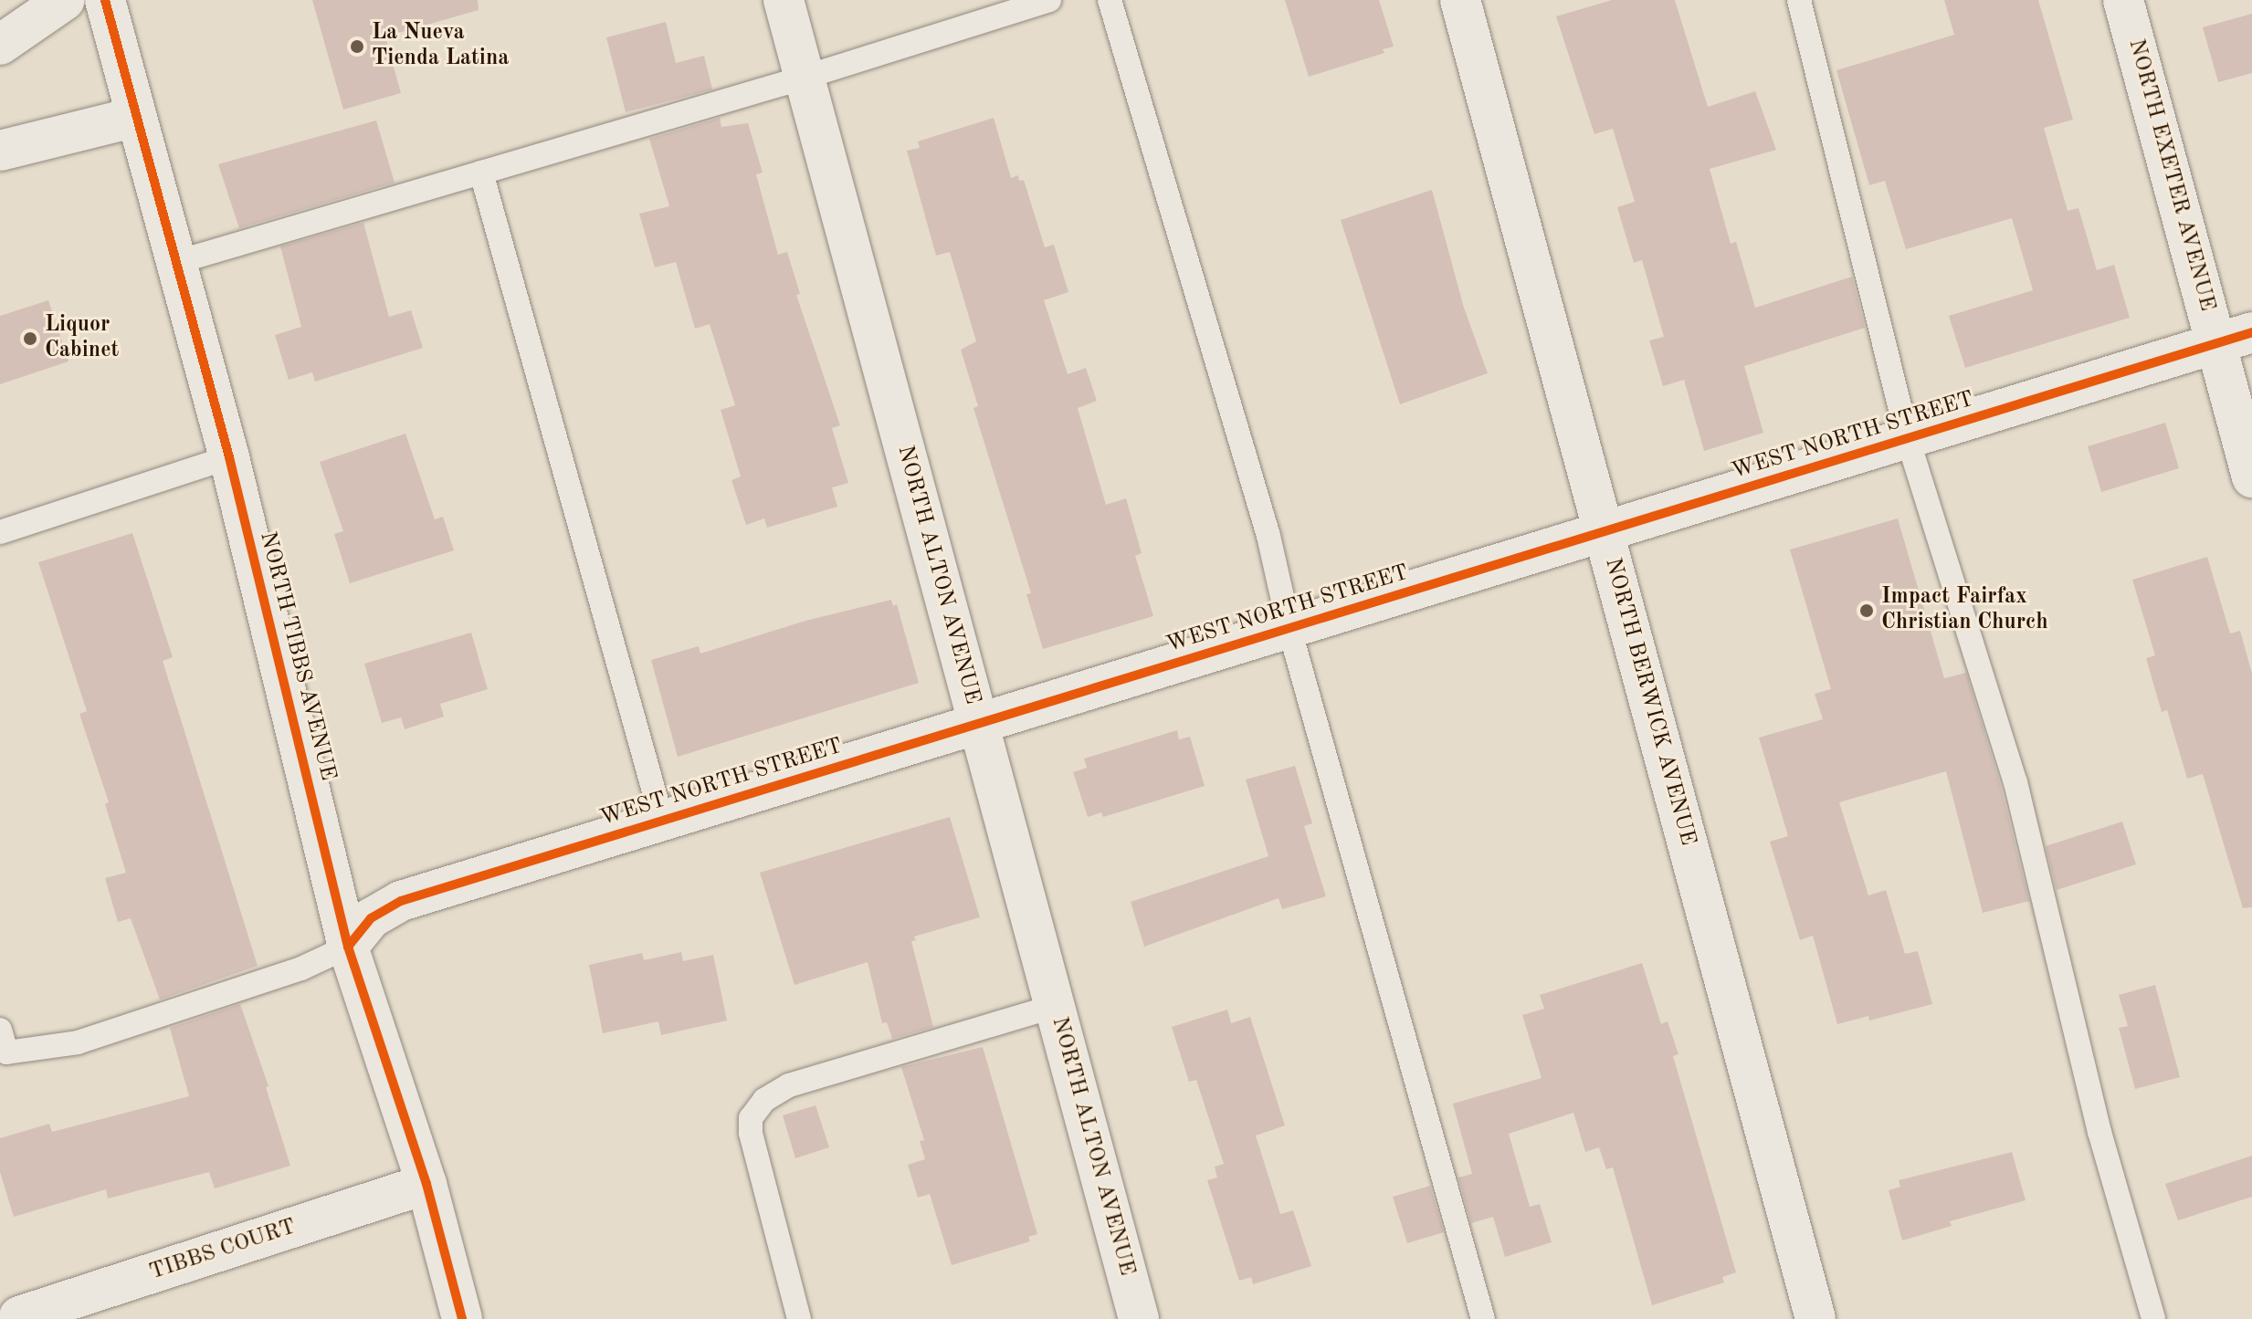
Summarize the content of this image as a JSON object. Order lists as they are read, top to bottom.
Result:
{
  "streets": {
    "street": [
      "NORTH EXETER AVENUE",
      "WEST NORTH STREET",
      "NORTH ALTON AVENUE",
      "NORTH TIBBS AVENUE",
      "NORTH BERWICK AVENUE",
      "TIBBS COURT"
    ]
  },
  "crossings": [
    ["NORTH EXETER AVENUE", "WEST NORTH STREET"],
    ["WEST NORTH STREET", "NORTH ALTON AVENUE"],
    ["WEST NORTH STREET", "NORTH TIBBS AVENUE"],
    ["WEST NORTH STREET", "NORTH BERWICK AVENUE"],
    ["NORTH TIBBS AVENUE", "TIBBS COURT"]
  ],
  "places": ["La Nueva Tienda Latina", "Liquor Cabinet", "Impact Fairfax Christian Church"]
}
